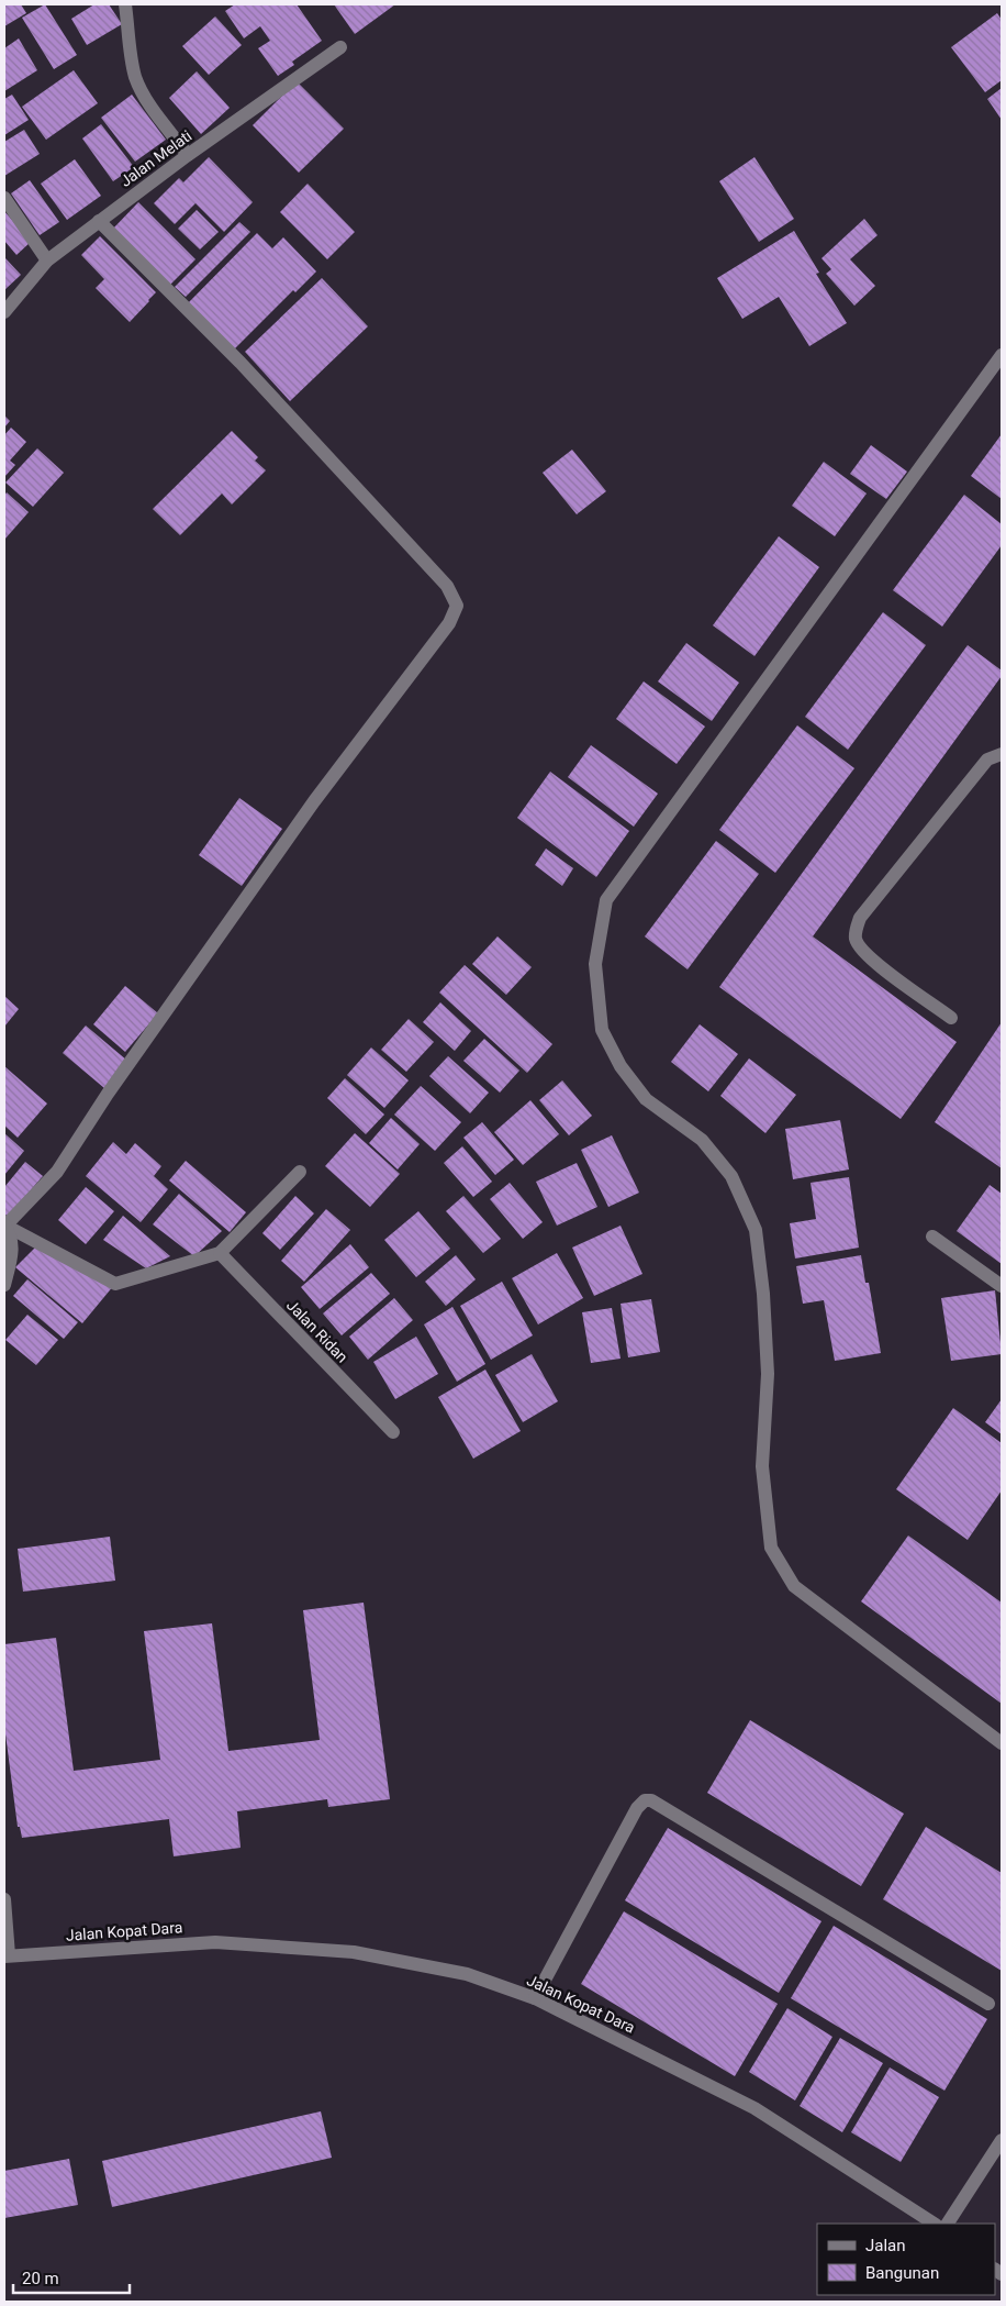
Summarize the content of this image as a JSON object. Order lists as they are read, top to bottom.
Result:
{
  "streets": {
    "street": ["Jalan Melati", "Jalan Ridan", "Jalan Kopat Dara"]
  },
  "legend": ["Jalan", "Bangunan"],
  "scale_bar": "20 m"
}
